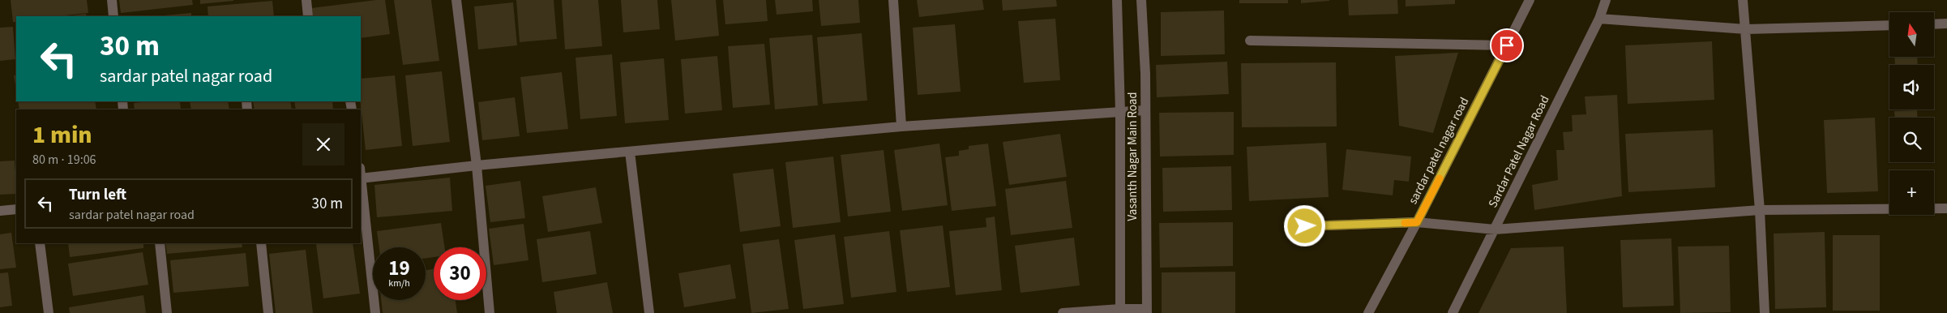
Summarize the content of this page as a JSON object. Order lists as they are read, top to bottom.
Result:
{
  "streets": {
    "street": ["sardar patel nagar road", "Sardar Patel Nagar Road", "Vasanth Nagar Main Road"]
  },
  "north": "top",
  "page": {
    "map_buttons": "+",
    "turn": ["30 m", "sardar patel nagar road"],
    "heading": ["1 min", "80 m · 19:06"],
    "list": [
      {
        "name": "Turn left",
        "note": "sardar patel nagar road",
        "value": "30 m"
      }
    ],
    "speed": "19 km/h",
    "limit": "30"
  }
}
